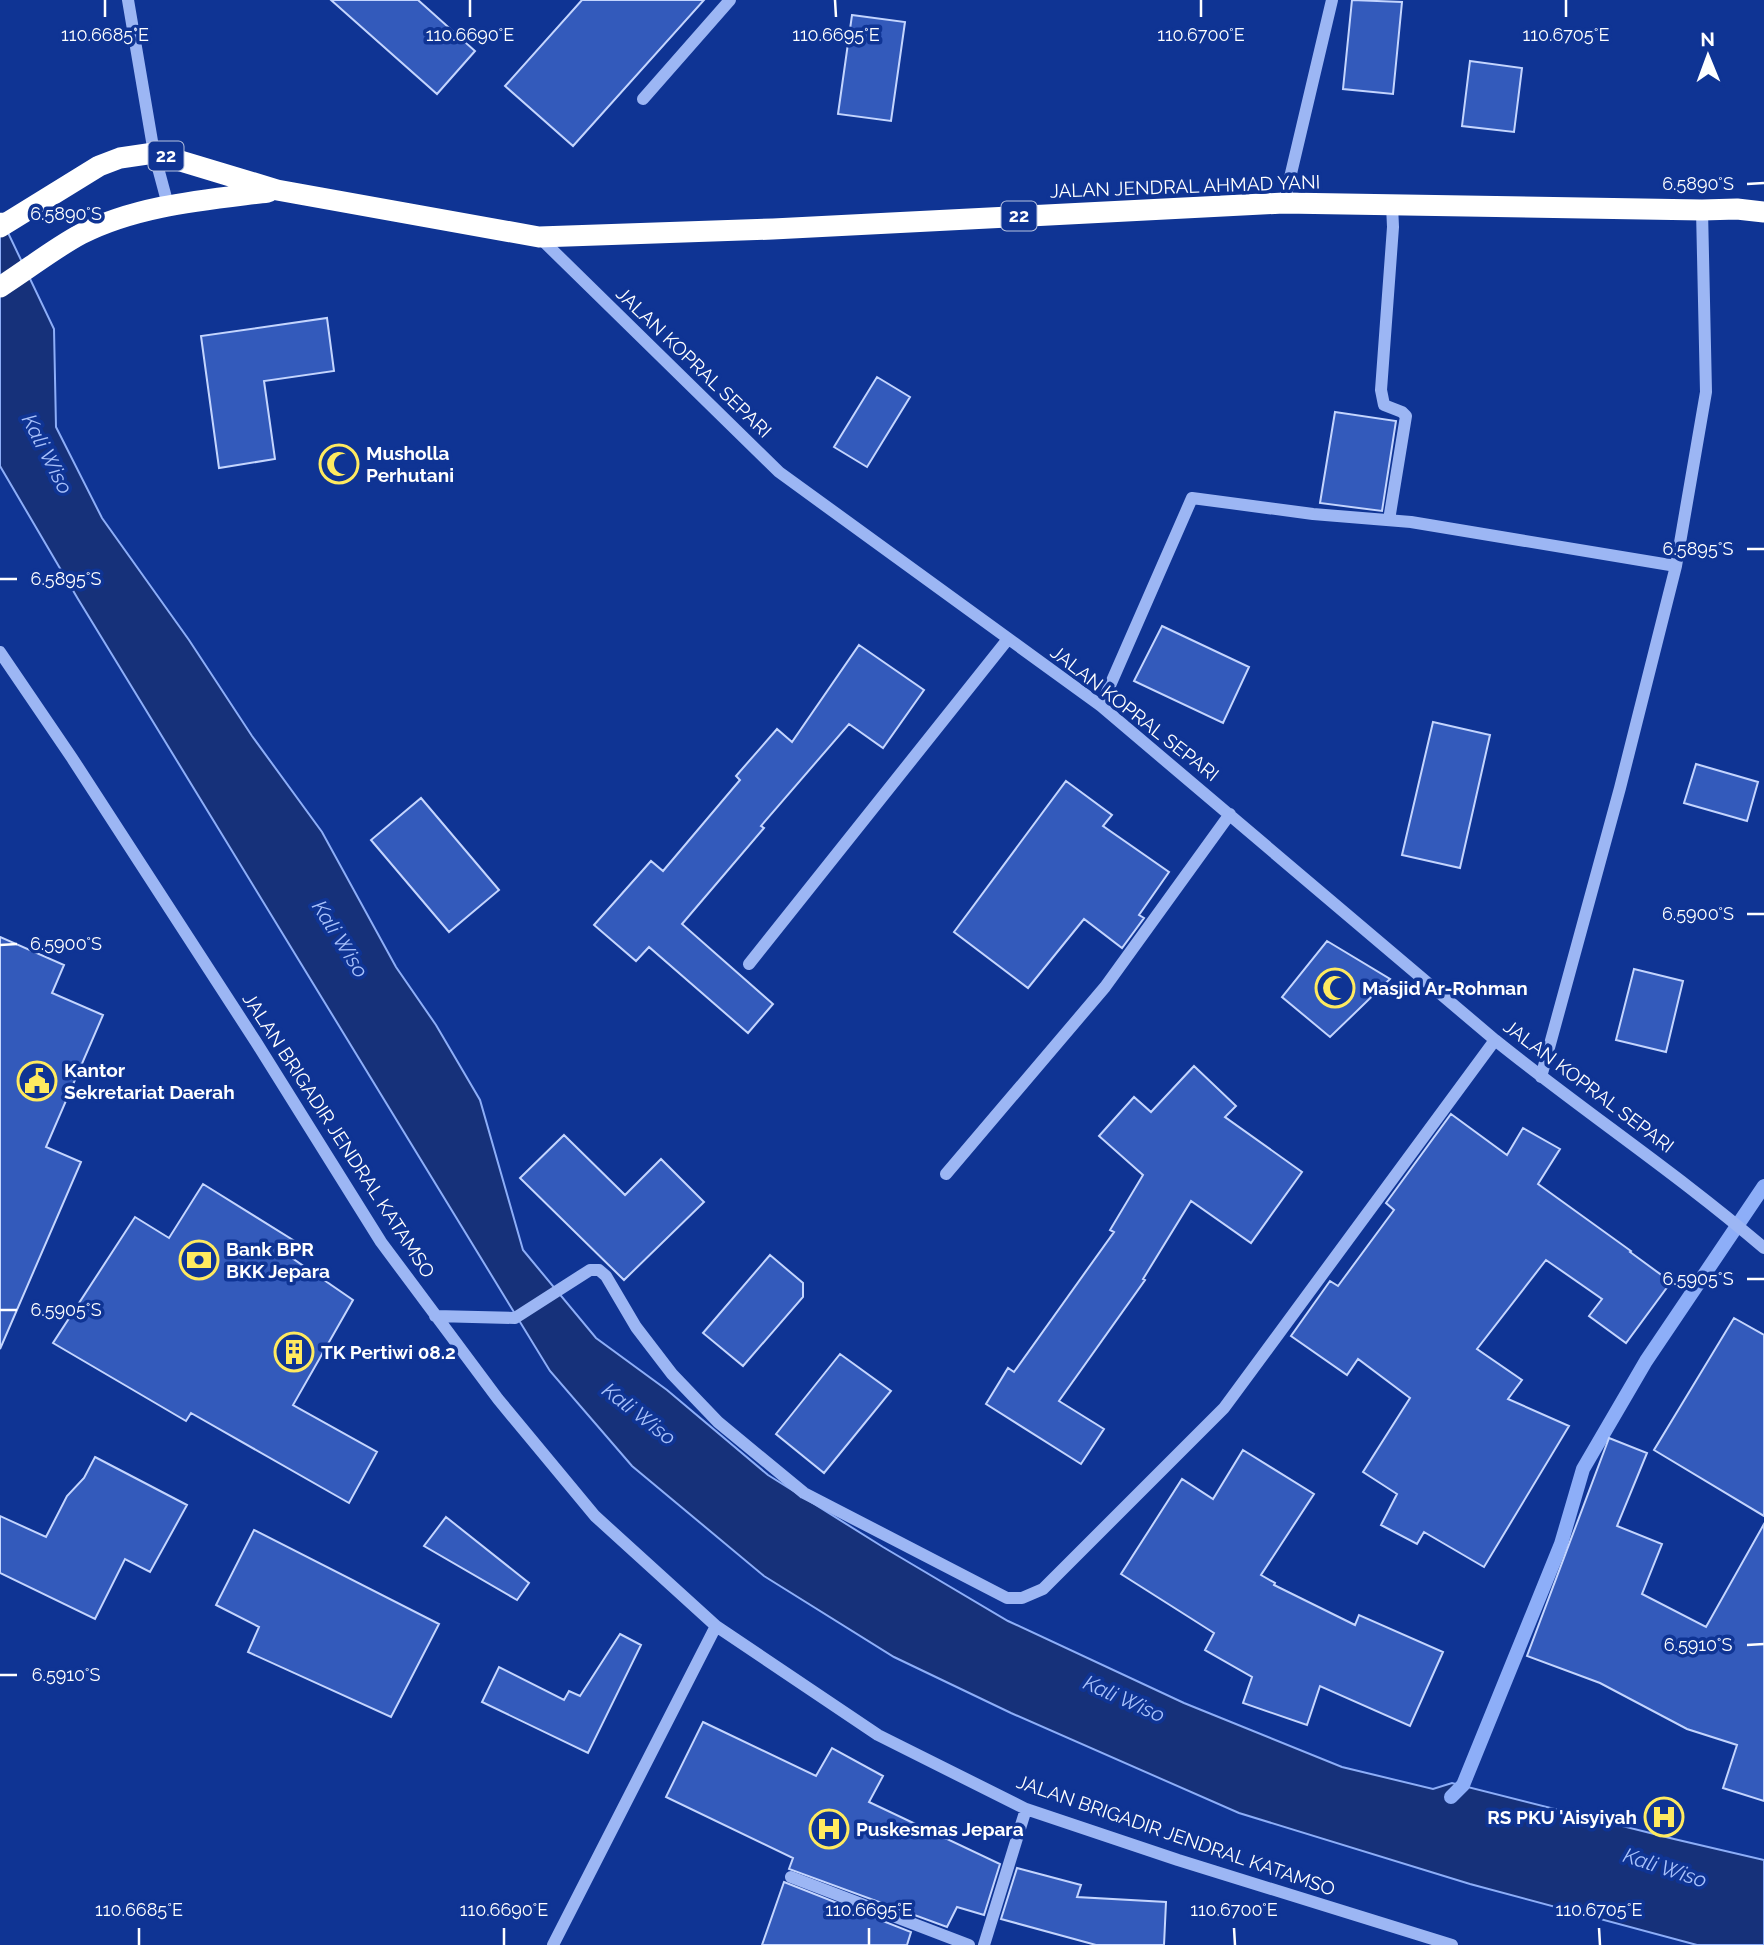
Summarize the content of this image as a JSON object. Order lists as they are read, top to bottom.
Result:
{
  "streets": {
    "highway": ["22", "JALAN JENDRAL AHMAD YANI"],
    "street": ["JALAN KOPRAL SEPARI", "JALAN BRIGADIR JENDRAL KATAMSO"]
  },
  "crossings": [
    ["JALAN JENDRAL AHMAD YANI", "JALAN KOPRAL SEPARI"]
  ],
  "water": ["Kali Wiso"],
  "places": {
    "mosque": ["Musholla Perhutani", "Masjid Ar-Rohman"],
    "public building": ["Kantor Sekretariat Daerah"],
    "bank": ["Bank BPR BKK Jepara"],
    "building": ["TK Pertiwi 08.2"],
    "hospital": ["RS PKU 'Aisyiyah", "Puskesmas Jepara"]
  },
  "north": "top",
  "coordinates": [
    "110.6685°E",
    "110.6690°E",
    "110.6695°E",
    "110.6700°E",
    "110.6705°E",
    "6.5890°S",
    "6.5895°S",
    "6.5900°S",
    "6.5905°S",
    "6.5910°S"
  ]
}
